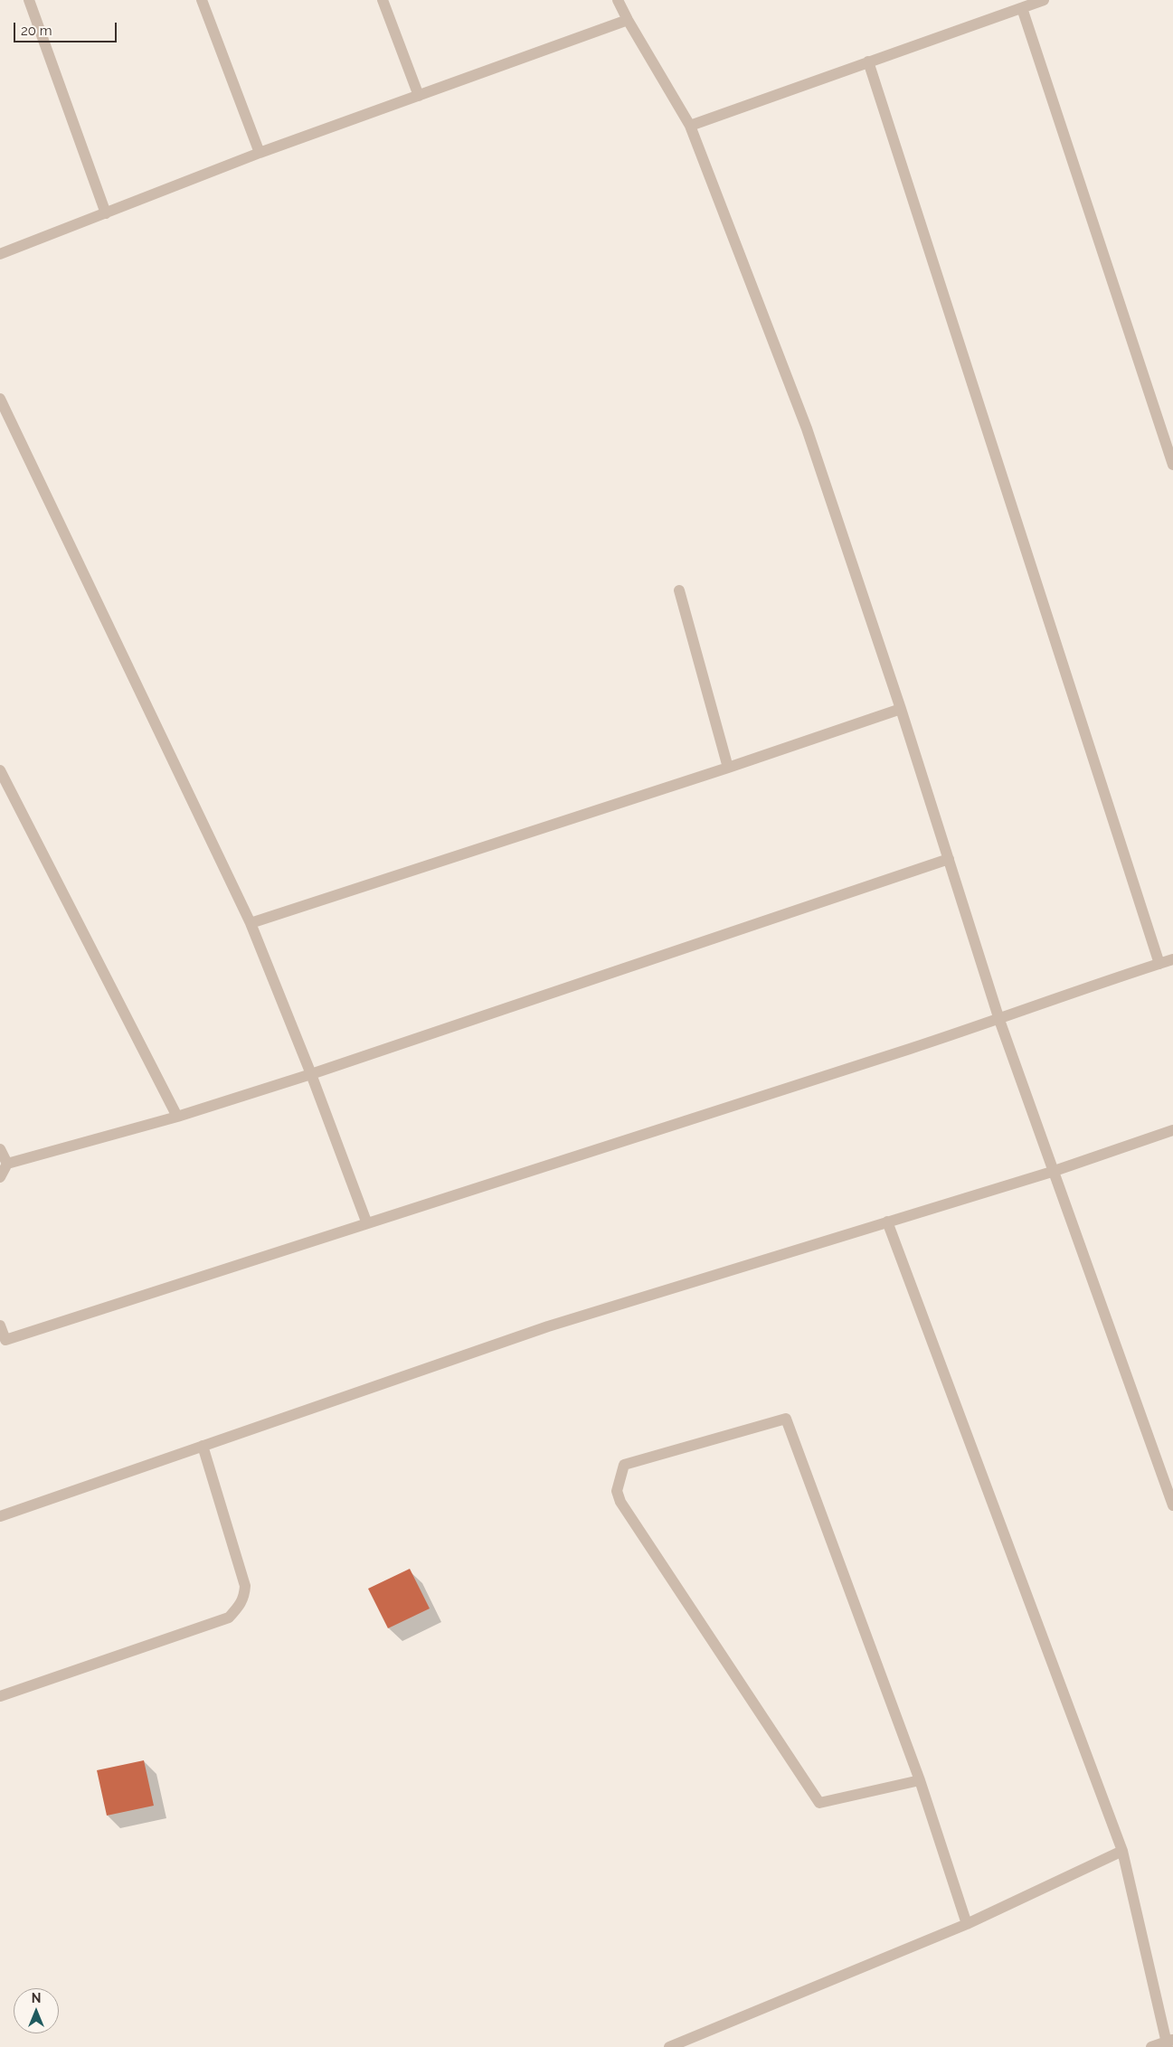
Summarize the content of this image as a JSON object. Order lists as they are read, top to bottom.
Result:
{
  "scale_bar": "20 m",
  "north": "top"
}
